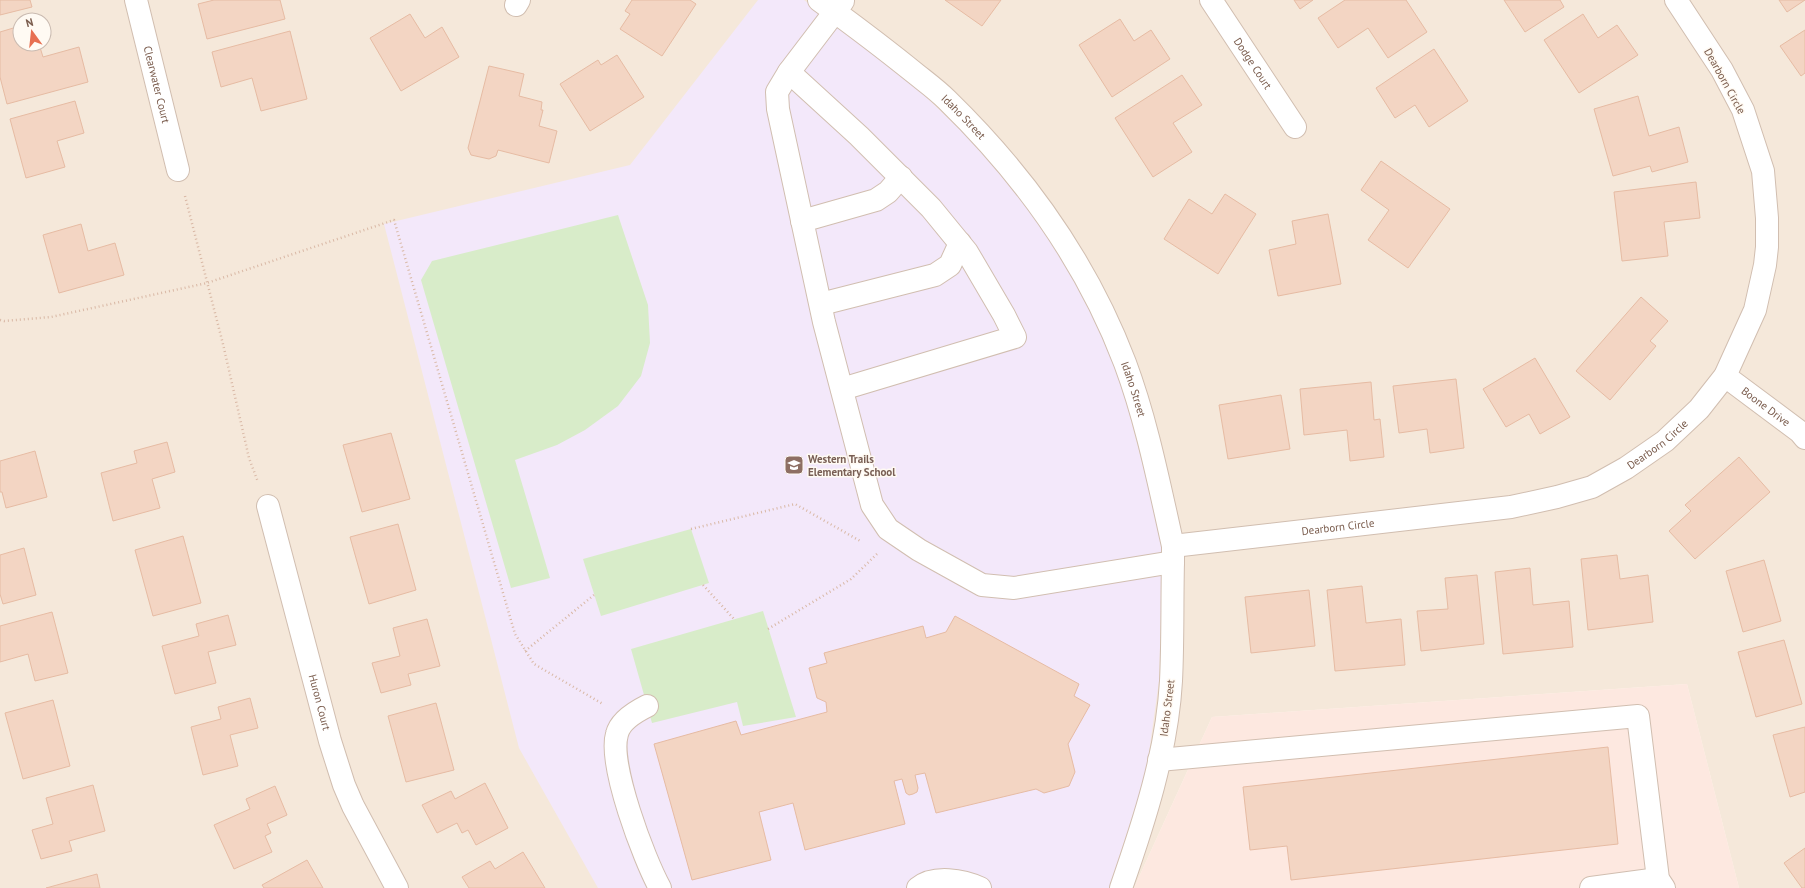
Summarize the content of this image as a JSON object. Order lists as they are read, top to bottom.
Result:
{
  "streets": {
    "street": [
      "Dodge Court",
      "Dearborn Circle",
      "Clearwater Court",
      "Idaho Street",
      "Boone Drive",
      "Huron Court"
    ]
  },
  "crossings": [
    ["Dearborn Circle", "Idaho Street"],
    ["Dearborn Circle", "Boone Drive"]
  ],
  "places": {
    "school or university": ["Western Trails Elementary School"]
  },
  "north": "top"
}
